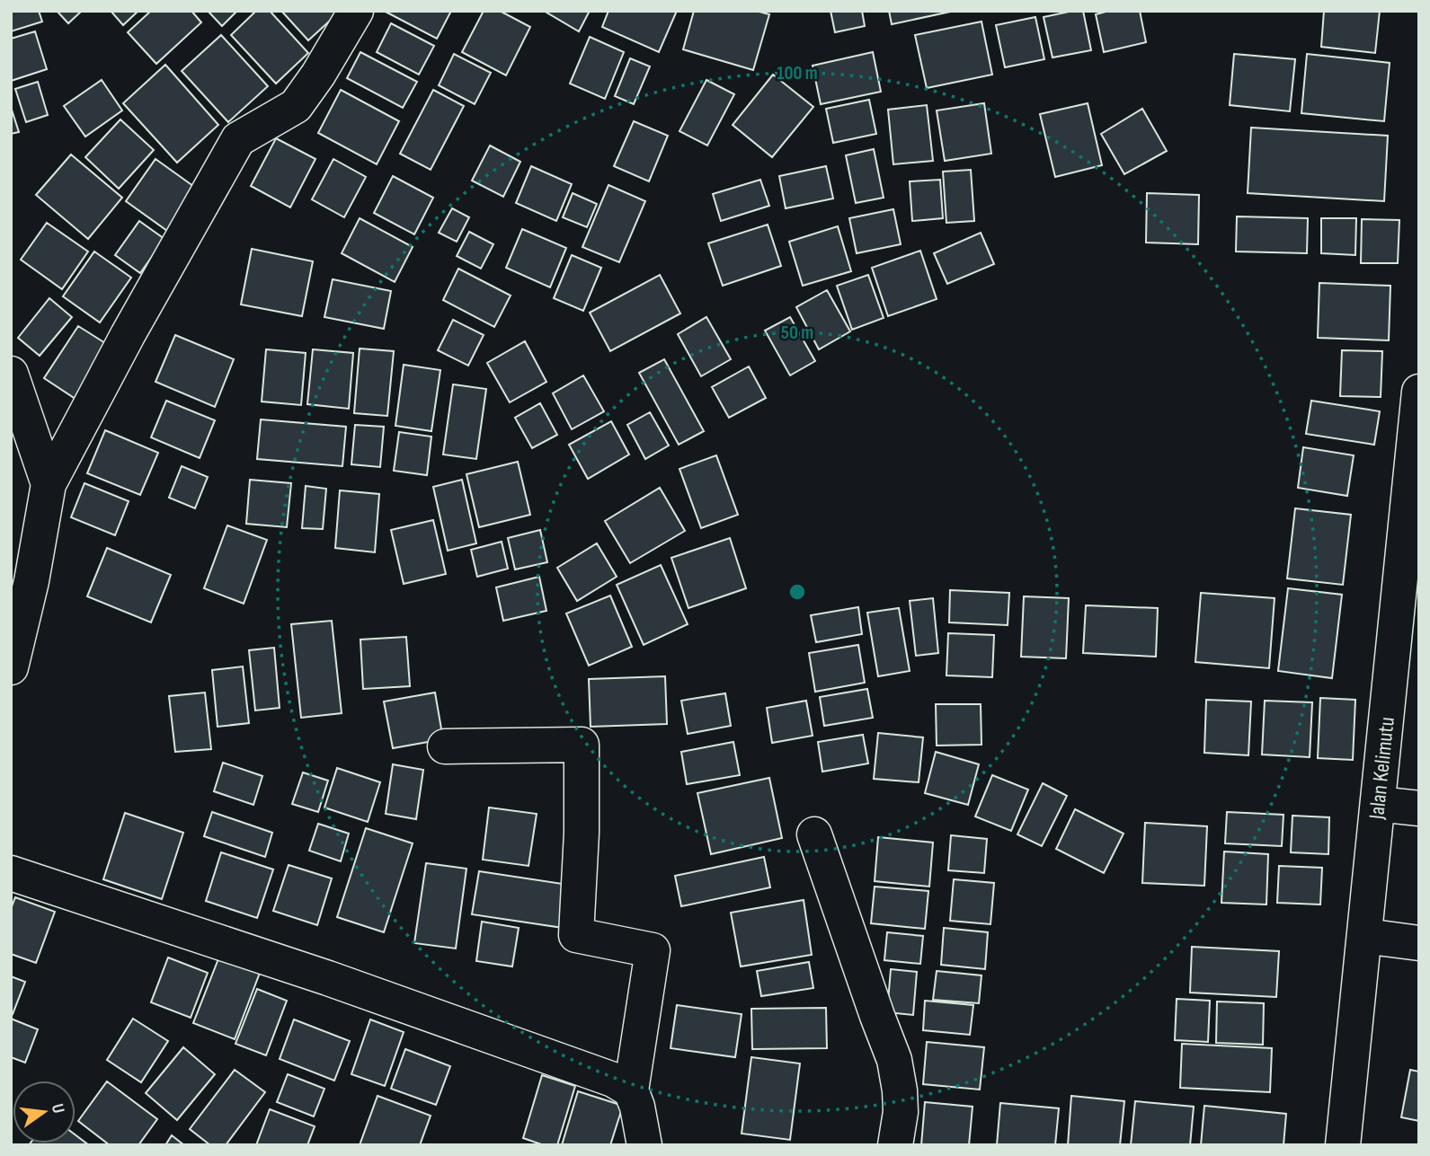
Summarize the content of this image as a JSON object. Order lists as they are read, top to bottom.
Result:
{
  "streets": {
    "street": ["Jalan Kelimutu"]
  },
  "north": "right",
  "rings": ["100 m", "50 m"]
}
